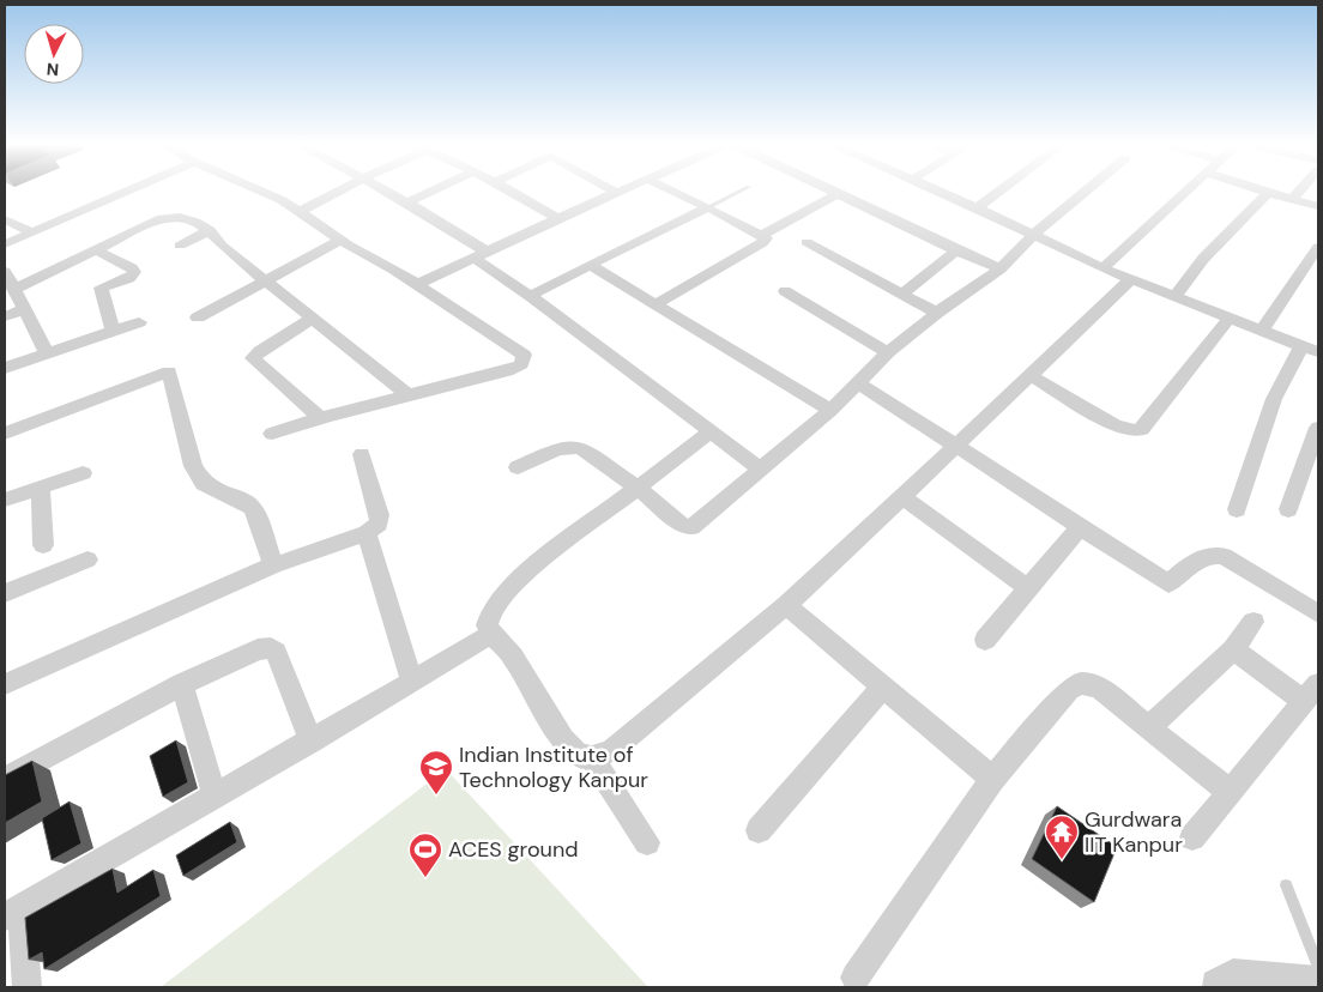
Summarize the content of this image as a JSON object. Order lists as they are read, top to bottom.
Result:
{
  "places": {
    "school or university": ["Indian Institute of Technology Kanpur"],
    "temple": ["Gurdwara IIT Kanpur"],
    "sports": ["ACES ground"]
  },
  "north": "bottom"
}
